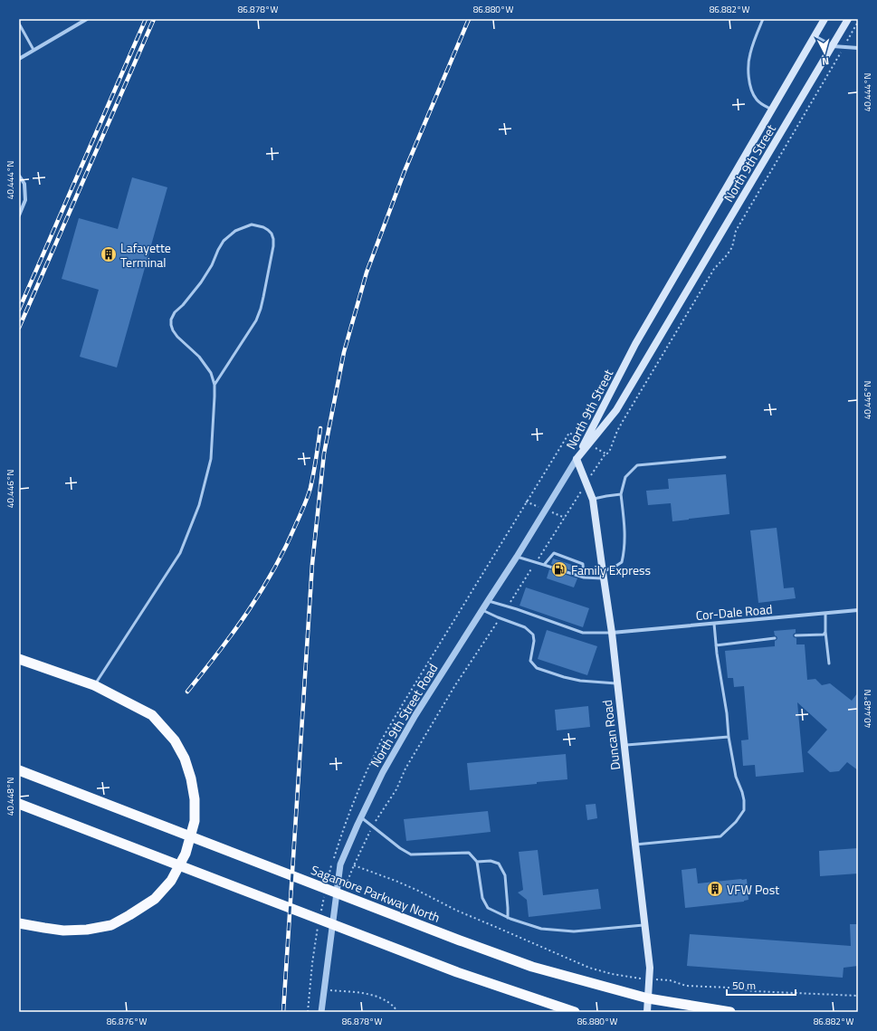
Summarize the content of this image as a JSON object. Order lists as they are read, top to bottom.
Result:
{
  "streets": {
    "highway": ["Sagamore Parkway North"],
    "main road": ["North 9th Street", "Duncan Road"],
    "street": ["Cor-Dale Road", "North 9th Street Road"]
  },
  "crossings": [
    ["North 9th Street", "North 9th Street Road"],
    ["North 9th Street", "Duncan Road"],
    ["Cor-Dale Road", "Duncan Road"],
    ["North 9th Street Road", "Duncan Road"],
    ["Duncan Road", "Sagamore Parkway North"]
  ],
  "places": {
    "building": ["Lafayette Terminal", "VFW Post"],
    "fuel station": ["Family Express"]
  },
  "scale_bar": "50 m",
  "north": "bottom",
  "coordinates": [
    "86.878°W",
    "86.880°W",
    "86.882°W",
    "40.444°N",
    "40.446°N",
    "40.448°N",
    "86.876°W"
  ]
}
